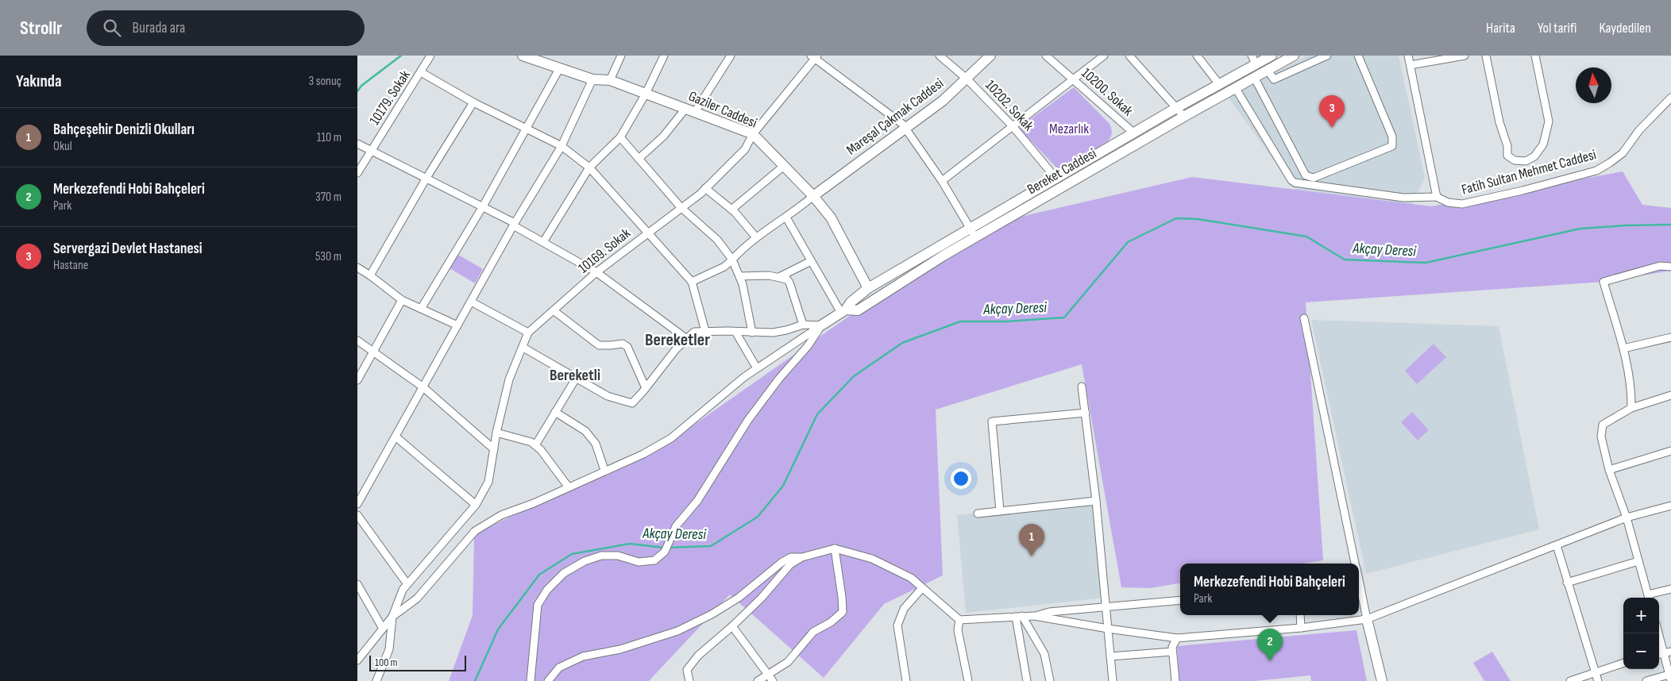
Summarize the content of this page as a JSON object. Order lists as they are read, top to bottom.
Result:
{
  "streets": {
    "street": [
      "10200. Sokak",
      "10179. Sokak",
      "10202. Sokak",
      "Gaziler Caddesi",
      "Mareşal Çakmak Caddesi",
      "Bereket Caddesi",
      "Fatih Sultan Mehmet Caddesi",
      "10169. Sokak"
    ]
  },
  "crossings": [
    ["10200. Sokak", "Bereket Caddesi"],
    ["10202. Sokak", "Mareşal Çakmak Caddesi"],
    ["10202. Sokak", "Bereket Caddesi"],
    ["Gaziler Caddesi", "Mareşal Çakmak Caddesi"],
    ["Gaziler Caddesi", "Bereket Caddesi"],
    ["Gaziler Caddesi", "10169. Sokak"]
  ],
  "districts": ["Bereketler", "Bereketli"],
  "water": ["Akçay Deresi"],
  "parks": ["Mezarlık"],
  "scale_bar": "100 m",
  "north": "top",
  "page": {
    "header": "Strollr",
    "search": "Burada ara",
    "nav": ["Harita", "Yol tarifi", "Kaydedilen"],
    "heading": ["Yakında", "3 sonuç"],
    "pins": ["3", "1", "2"],
    "list": [
      {
        "mark": "1",
        "name": "Bahçeşehir Denizli Okulları",
        "note": "Okul",
        "value": "110 m"
      },
      {
        "mark": "2",
        "name": "Merkezefendi Hobi Bahçeleri",
        "note": "Park",
        "value": "370 m"
      },
      {
        "mark": "3",
        "name": "Servergazi Devlet Hastanesi",
        "note": "Hastane",
        "value": "530 m"
      }
    ],
    "popup": ["Merkezefendi Hobi Bahçeleri", "Park"],
    "map_buttons": ["+", "−"],
    "scale": "100 m"
  }
}
